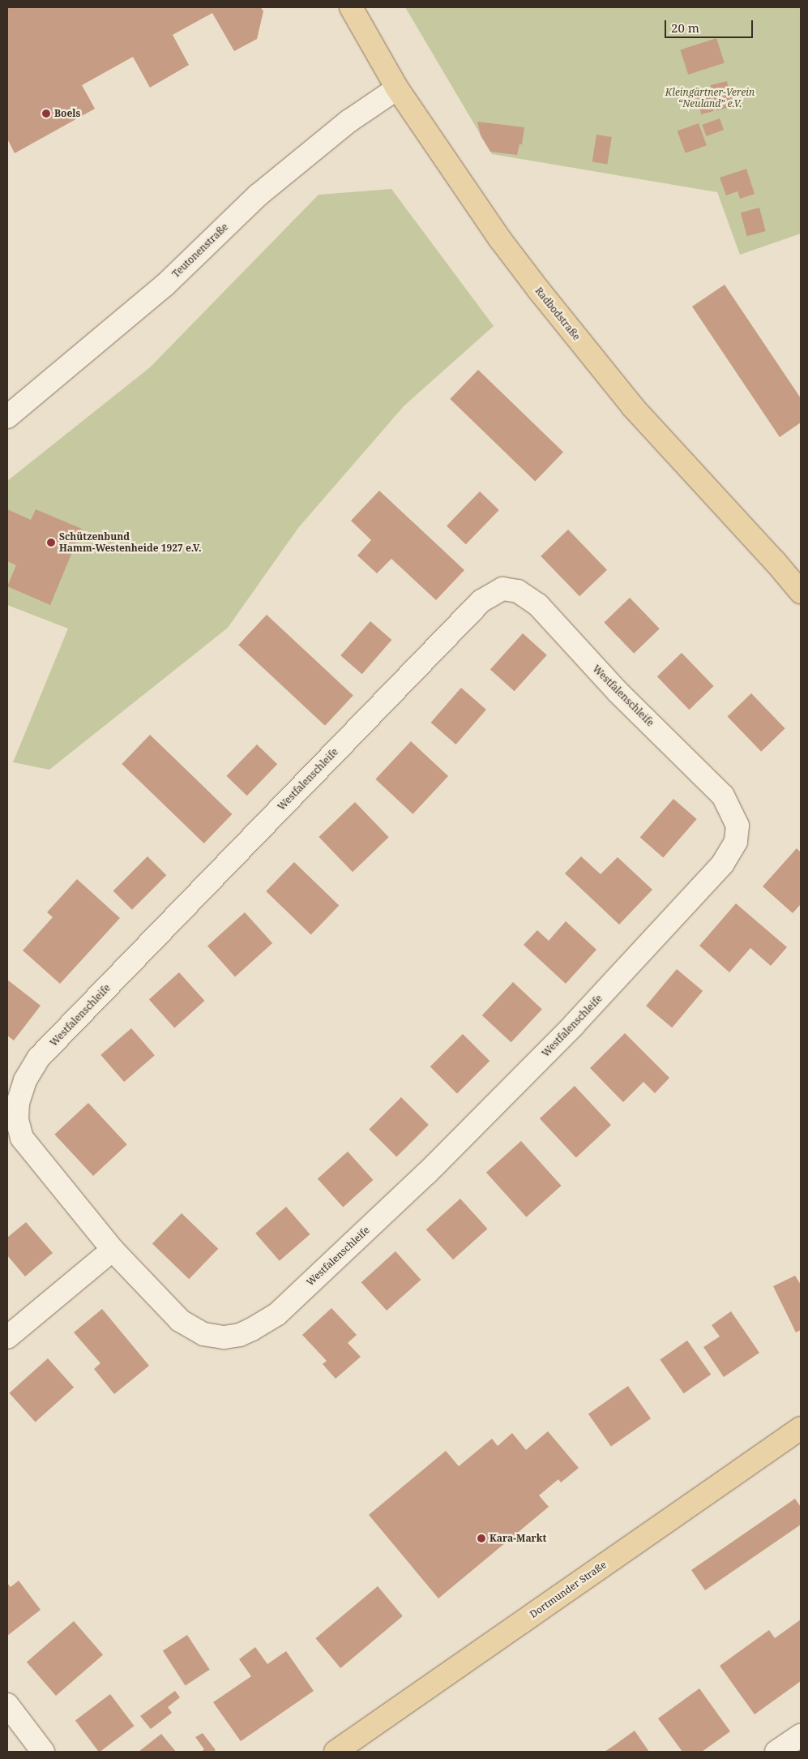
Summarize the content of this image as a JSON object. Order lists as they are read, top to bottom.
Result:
{
  "streets": {
    "main road": ["Radbodstraße", "Dortmunder Straße"],
    "street": ["Teutonenstraße", "Westfalenschleife"]
  },
  "crossings": [
    ["Teutonenstraße", "Radbodstraße"]
  ],
  "parks": ["Kleingärtner-Verein “Neuland” e.V."],
  "places": ["Boels", "Schützenbund Hamm-Westenheide 1927 e.V.", "Kara-Markt"],
  "scale_bar": "20 m"
}
